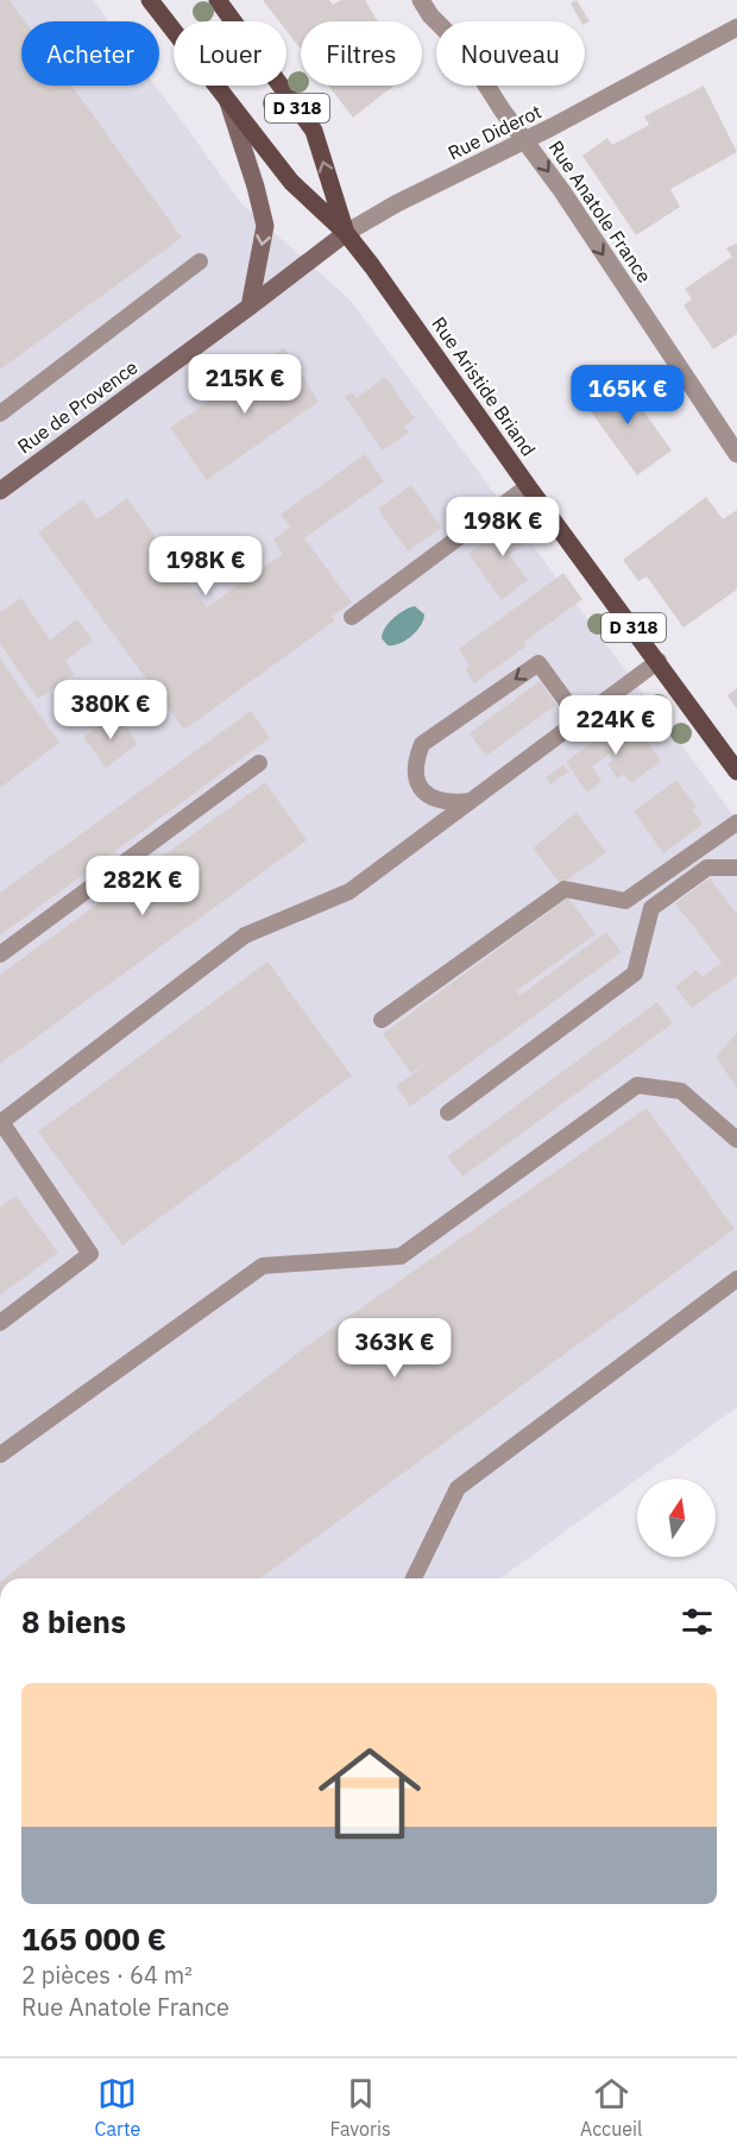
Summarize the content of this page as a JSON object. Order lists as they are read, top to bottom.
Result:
{
  "streets": {
    "main road": ["D 318", "Rue Aristide Briand", "Rue de Provence"],
    "street": ["Rue Diderot", "Rue Anatole France"]
  },
  "crossings": [
    ["Rue Diderot", "Rue Anatole France"],
    ["Rue Diderot", "Rue Aristide Briand"],
    ["Rue Diderot", "Rue de Provence"],
    ["Rue Aristide Briand", "Rue de Provence"]
  ],
  "one_way": ["Rue Anatole France"],
  "north": "top",
  "page": {
    "chip": [
      "Acheter",
      "Louer",
      "Filtres",
      "Nouveau"
    ],
    "price": [
      "215K €",
      "165K €",
      "198K €",
      "198K €",
      "380K €",
      "224K €",
      "282K €",
      "363K €"
    ],
    "heading": "8 biens",
    "list": [
      {
        "name": "165 000 €",
        "note": "2 pièces · 64 m² · Rue Anatole France"
      }
    ],
    "tabs": ["Carte", "Favoris", "Accueil"]
  }
}
